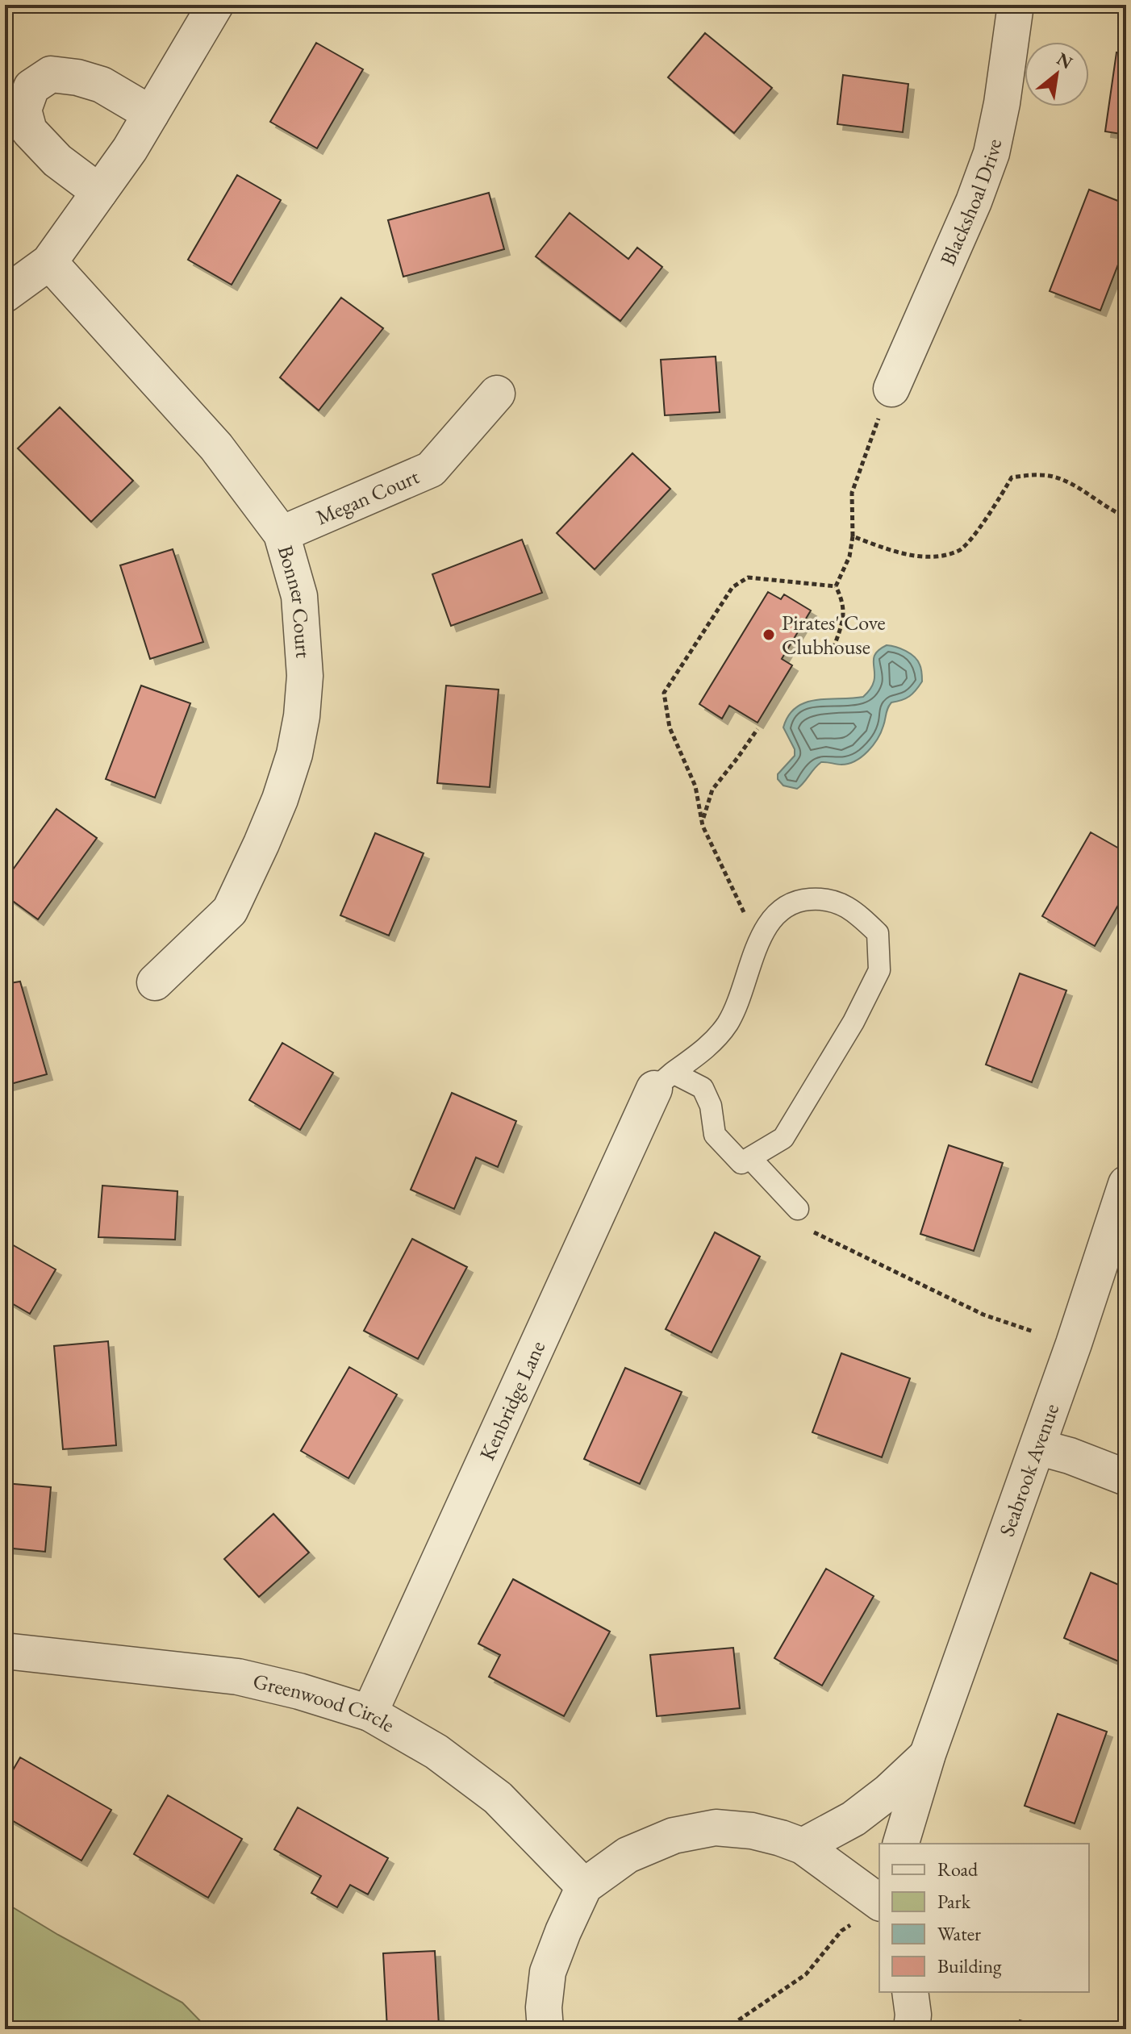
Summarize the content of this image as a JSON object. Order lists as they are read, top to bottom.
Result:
{
  "streets": {
    "street": [
      "Blackshoal Drive",
      "Megan Court",
      "Bonner Court",
      "Kenbridge Lane",
      "Seabrook Avenue",
      "Greenwood Circle"
    ]
  },
  "crossings": [
    ["Megan Court", "Bonner Court"],
    ["Kenbridge Lane", "Greenwood Circle"]
  ],
  "places": ["Pirates' Cove Clubhouse"],
  "legend": [
    "Road",
    "Park",
    "Water",
    "Building"
  ],
  "north": "top right"
}
